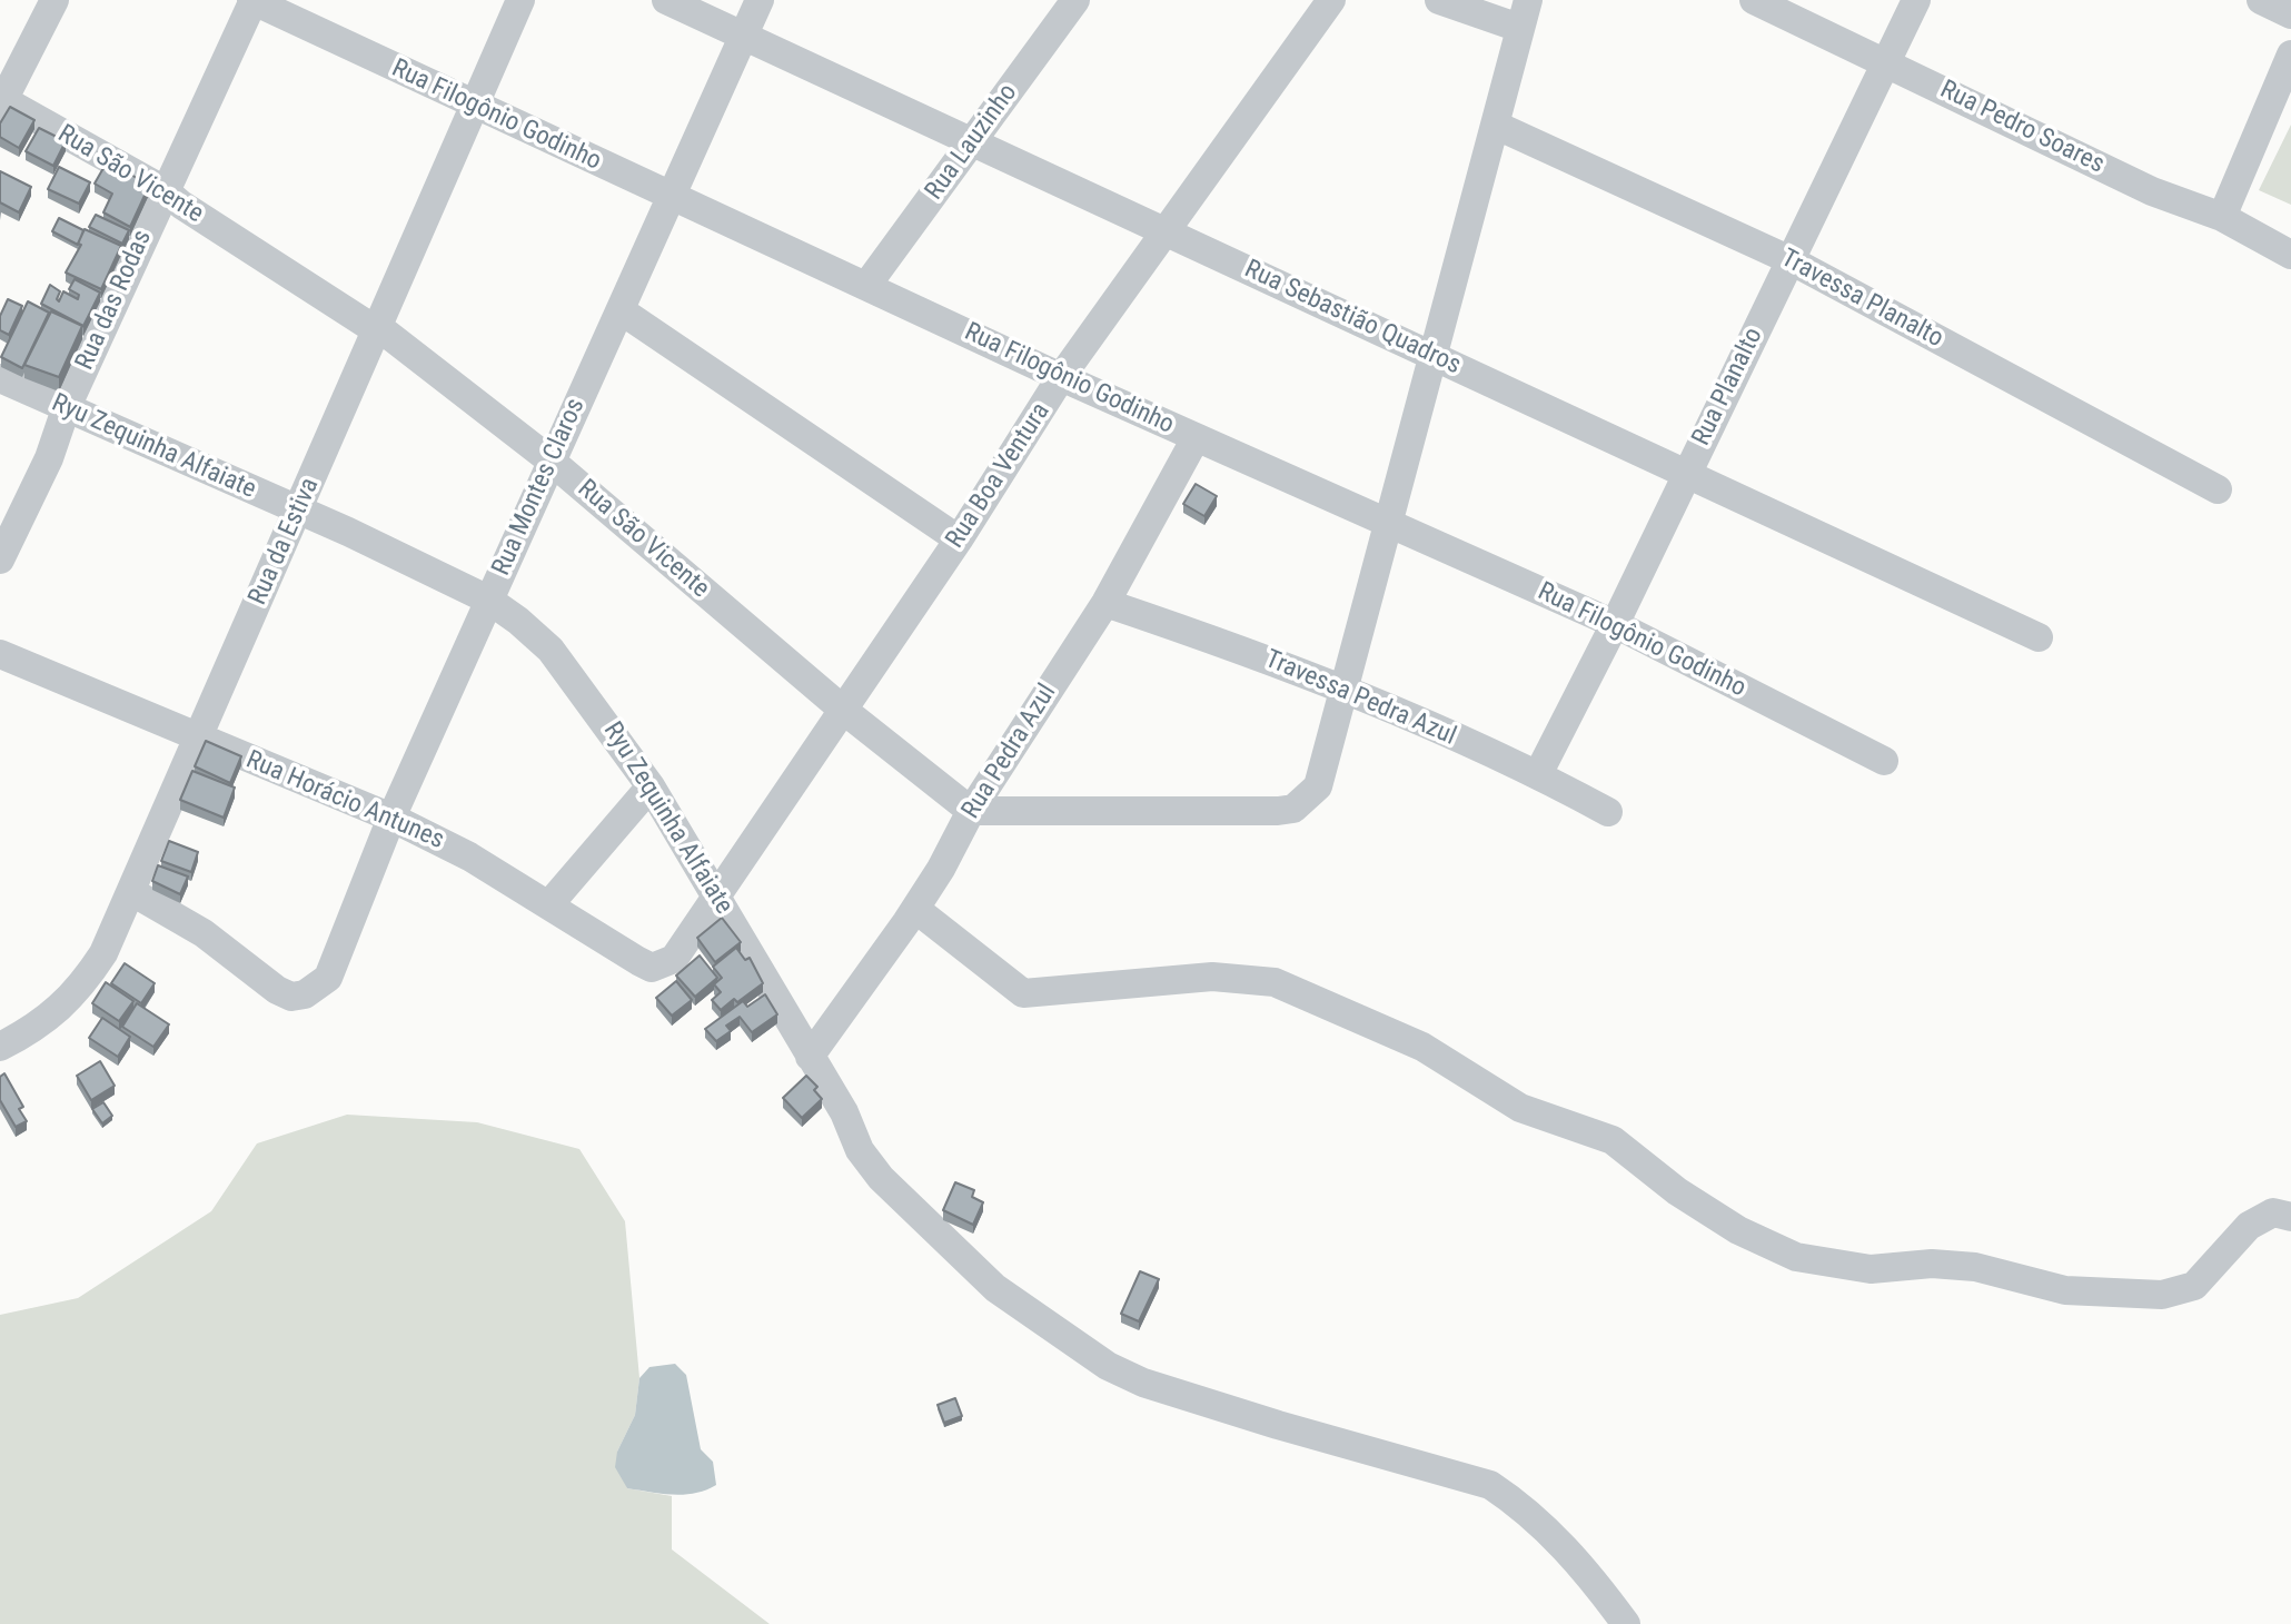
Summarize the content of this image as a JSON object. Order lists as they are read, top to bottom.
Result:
{
  "streets": {
    "street": [
      "Rua Filogônio Godinho",
      "Rua Pedro Soares",
      "Rua Lauzinho",
      "Rua São Vicente",
      "Travessa Planalto",
      "Rua das Rodas",
      "Rua Sebastião Quadros",
      "Rua Planalto",
      "Ryu Zequinha Alfaiate",
      "Rua Boa Ventura",
      "Rua Montes Claros",
      "Rua da Estiva",
      "Travessa Pedra Azul",
      "Rua Pedra Azul",
      "Rua Horácio Antunes"
    ]
  },
  "crossings": [
    ["Rua Filogônio Godinho", "Rua Lauzinho"],
    ["Rua Filogônio Godinho", "Rua das Rodas"],
    ["Rua Filogônio Godinho", "Rua Planalto"],
    ["Rua Filogônio Godinho", "Rua Boa Ventura"],
    ["Rua Filogônio Godinho", "Rua Montes Claros"],
    ["Rua Filogônio Godinho", "Rua da Estiva"],
    ["Rua Filogônio Godinho", "Rua Pedra Azul"],
    ["Rua Pedro Soares", "Rua Planalto"],
    ["Rua Lauzinho", "Rua Sebastião Quadros"],
    ["Rua São Vicente", "Rua das Rodas"],
    ["Rua São Vicente", "Rua Boa Ventura"],
    ["Rua São Vicente", "Rua Montes Claros"],
    ["Rua São Vicente", "Rua da Estiva"],
    ["Rua São Vicente", "Rua Pedra Azul"],
    ["Travessa Planalto", "Rua Planalto"],
    ["Rua das Rodas", "Ryu Zequinha Alfaiate"],
    ["Rua Sebastião Quadros", "Rua Planalto"],
    ["Rua Sebastião Quadros", "Rua Boa Ventura"],
    ["Rua Sebastião Quadros", "Rua Montes Claros"],
    ["Rua Planalto", "Travessa Pedra Azul"],
    ["Ryu Zequinha Alfaiate", "Rua Boa Ventura"],
    ["Ryu Zequinha Alfaiate", "Rua Montes Claros"],
    ["Ryu Zequinha Alfaiate", "Rua da Estiva"],
    ["Ryu Zequinha Alfaiate", "Rua Pedra Azul"],
    ["Rua Boa Ventura", "Rua Horácio Antunes"],
    ["Rua Montes Claros", "Rua da Estiva"],
    ["Rua Montes Claros", "Rua Horácio Antunes"],
    ["Rua da Estiva", "Rua Horácio Antunes"],
    ["Travessa Pedra Azul", "Rua Pedra Azul"]
  ]
}
